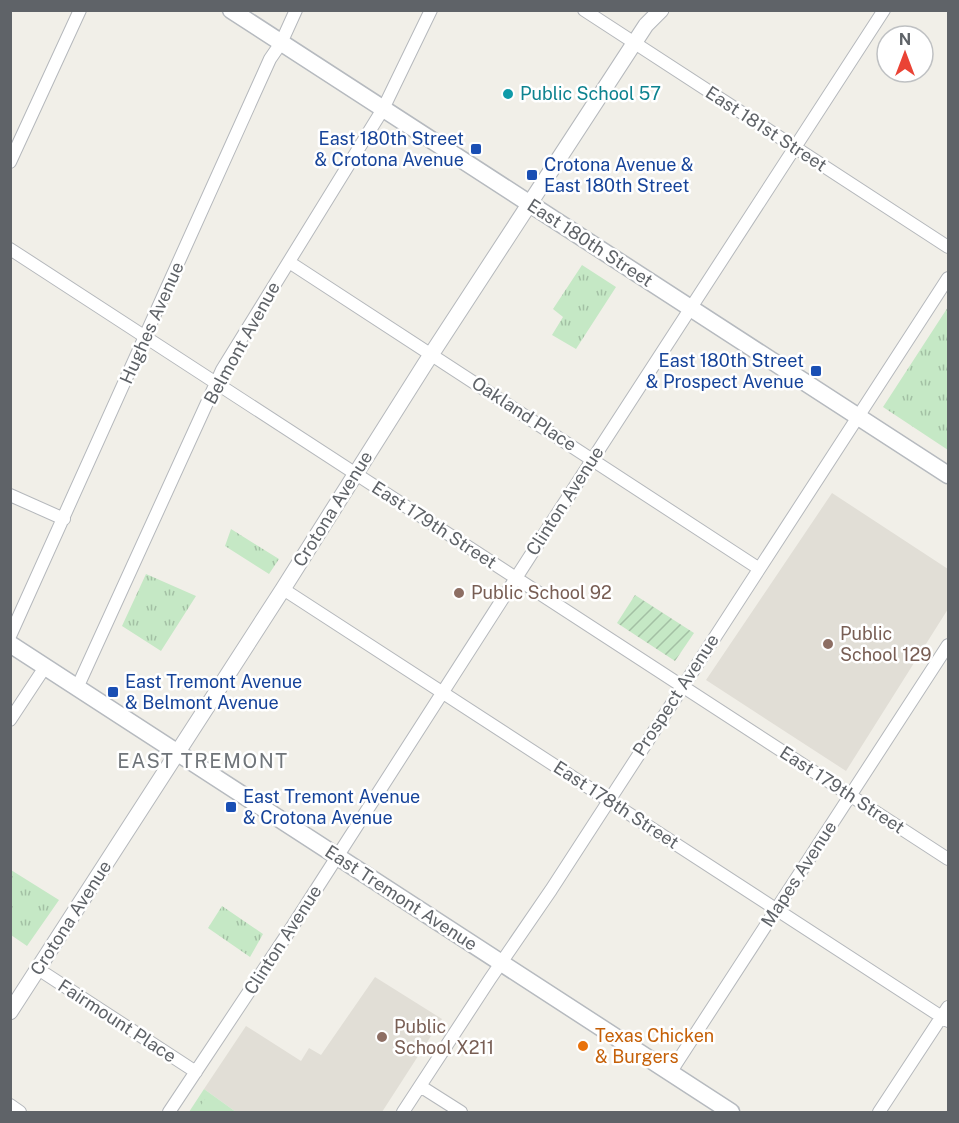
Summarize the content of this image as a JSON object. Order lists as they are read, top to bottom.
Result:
{
  "streets": {
    "main road": ["East 180th Street", "East Tremont Avenue"],
    "street": [
      "East 181st Street",
      "Hughes Avenue",
      "Belmont Avenue",
      "Oakland Place",
      "Clinton Avenue",
      "Crotona Avenue",
      "East 179th Street",
      "Prospect Avenue",
      "East 178th Street",
      "Mapes Avenue",
      "Fairmount Place"
    ]
  },
  "crossings": [
    ["East 181st Street", "Clinton Avenue"],
    ["East 181st Street", "Crotona Avenue"],
    ["East 180th Street", "Hughes Avenue"],
    ["East 180th Street", "Belmont Avenue"],
    ["East 180th Street", "Clinton Avenue"],
    ["East 180th Street", "Crotona Avenue"],
    ["East 180th Street", "Prospect Avenue"],
    ["Hughes Avenue", "East 179th Street"],
    ["Belmont Avenue", "Oakland Place"],
    ["Belmont Avenue", "East 179th Street"],
    ["Belmont Avenue", "East Tremont Avenue"],
    ["Oakland Place", "Clinton Avenue"],
    ["Oakland Place", "Crotona Avenue"],
    ["Oakland Place", "Prospect Avenue"],
    ["Clinton Avenue", "East 179th Street"],
    ["Clinton Avenue", "East 178th Street"],
    ["Clinton Avenue", "East Tremont Avenue"],
    ["Clinton Avenue", "Fairmount Place"],
    ["Crotona Avenue", "East 179th Street"],
    ["Crotona Avenue", "East 178th Street"],
    ["Crotona Avenue", "East Tremont Avenue"],
    ["Crotona Avenue", "Fairmount Place"],
    ["East 179th Street", "Prospect Avenue"],
    ["East 179th Street", "Mapes Avenue"],
    ["Prospect Avenue", "East 178th Street"],
    ["Prospect Avenue", "East Tremont Avenue"],
    ["East 178th Street", "Mapes Avenue"],
    ["Mapes Avenue", "East Tremont Avenue"]
  ],
  "districts": ["EAST TREMONT"],
  "places": {
    "other": [
      "Public School 57",
      "Public School 92",
      "Public School 129",
      "Public School X211",
      "Texas Chicken & Burgers"
    ],
    "transit": [
      "East 180th Street & Crotona Avenue",
      "Crotona Avenue & East 180th Street",
      "East 180th Street & Prospect Avenue",
      "East Tremont Avenue & Belmont Avenue",
      "East Tremont Avenue & Crotona Avenue"
    ]
  },
  "north": "top"
}
